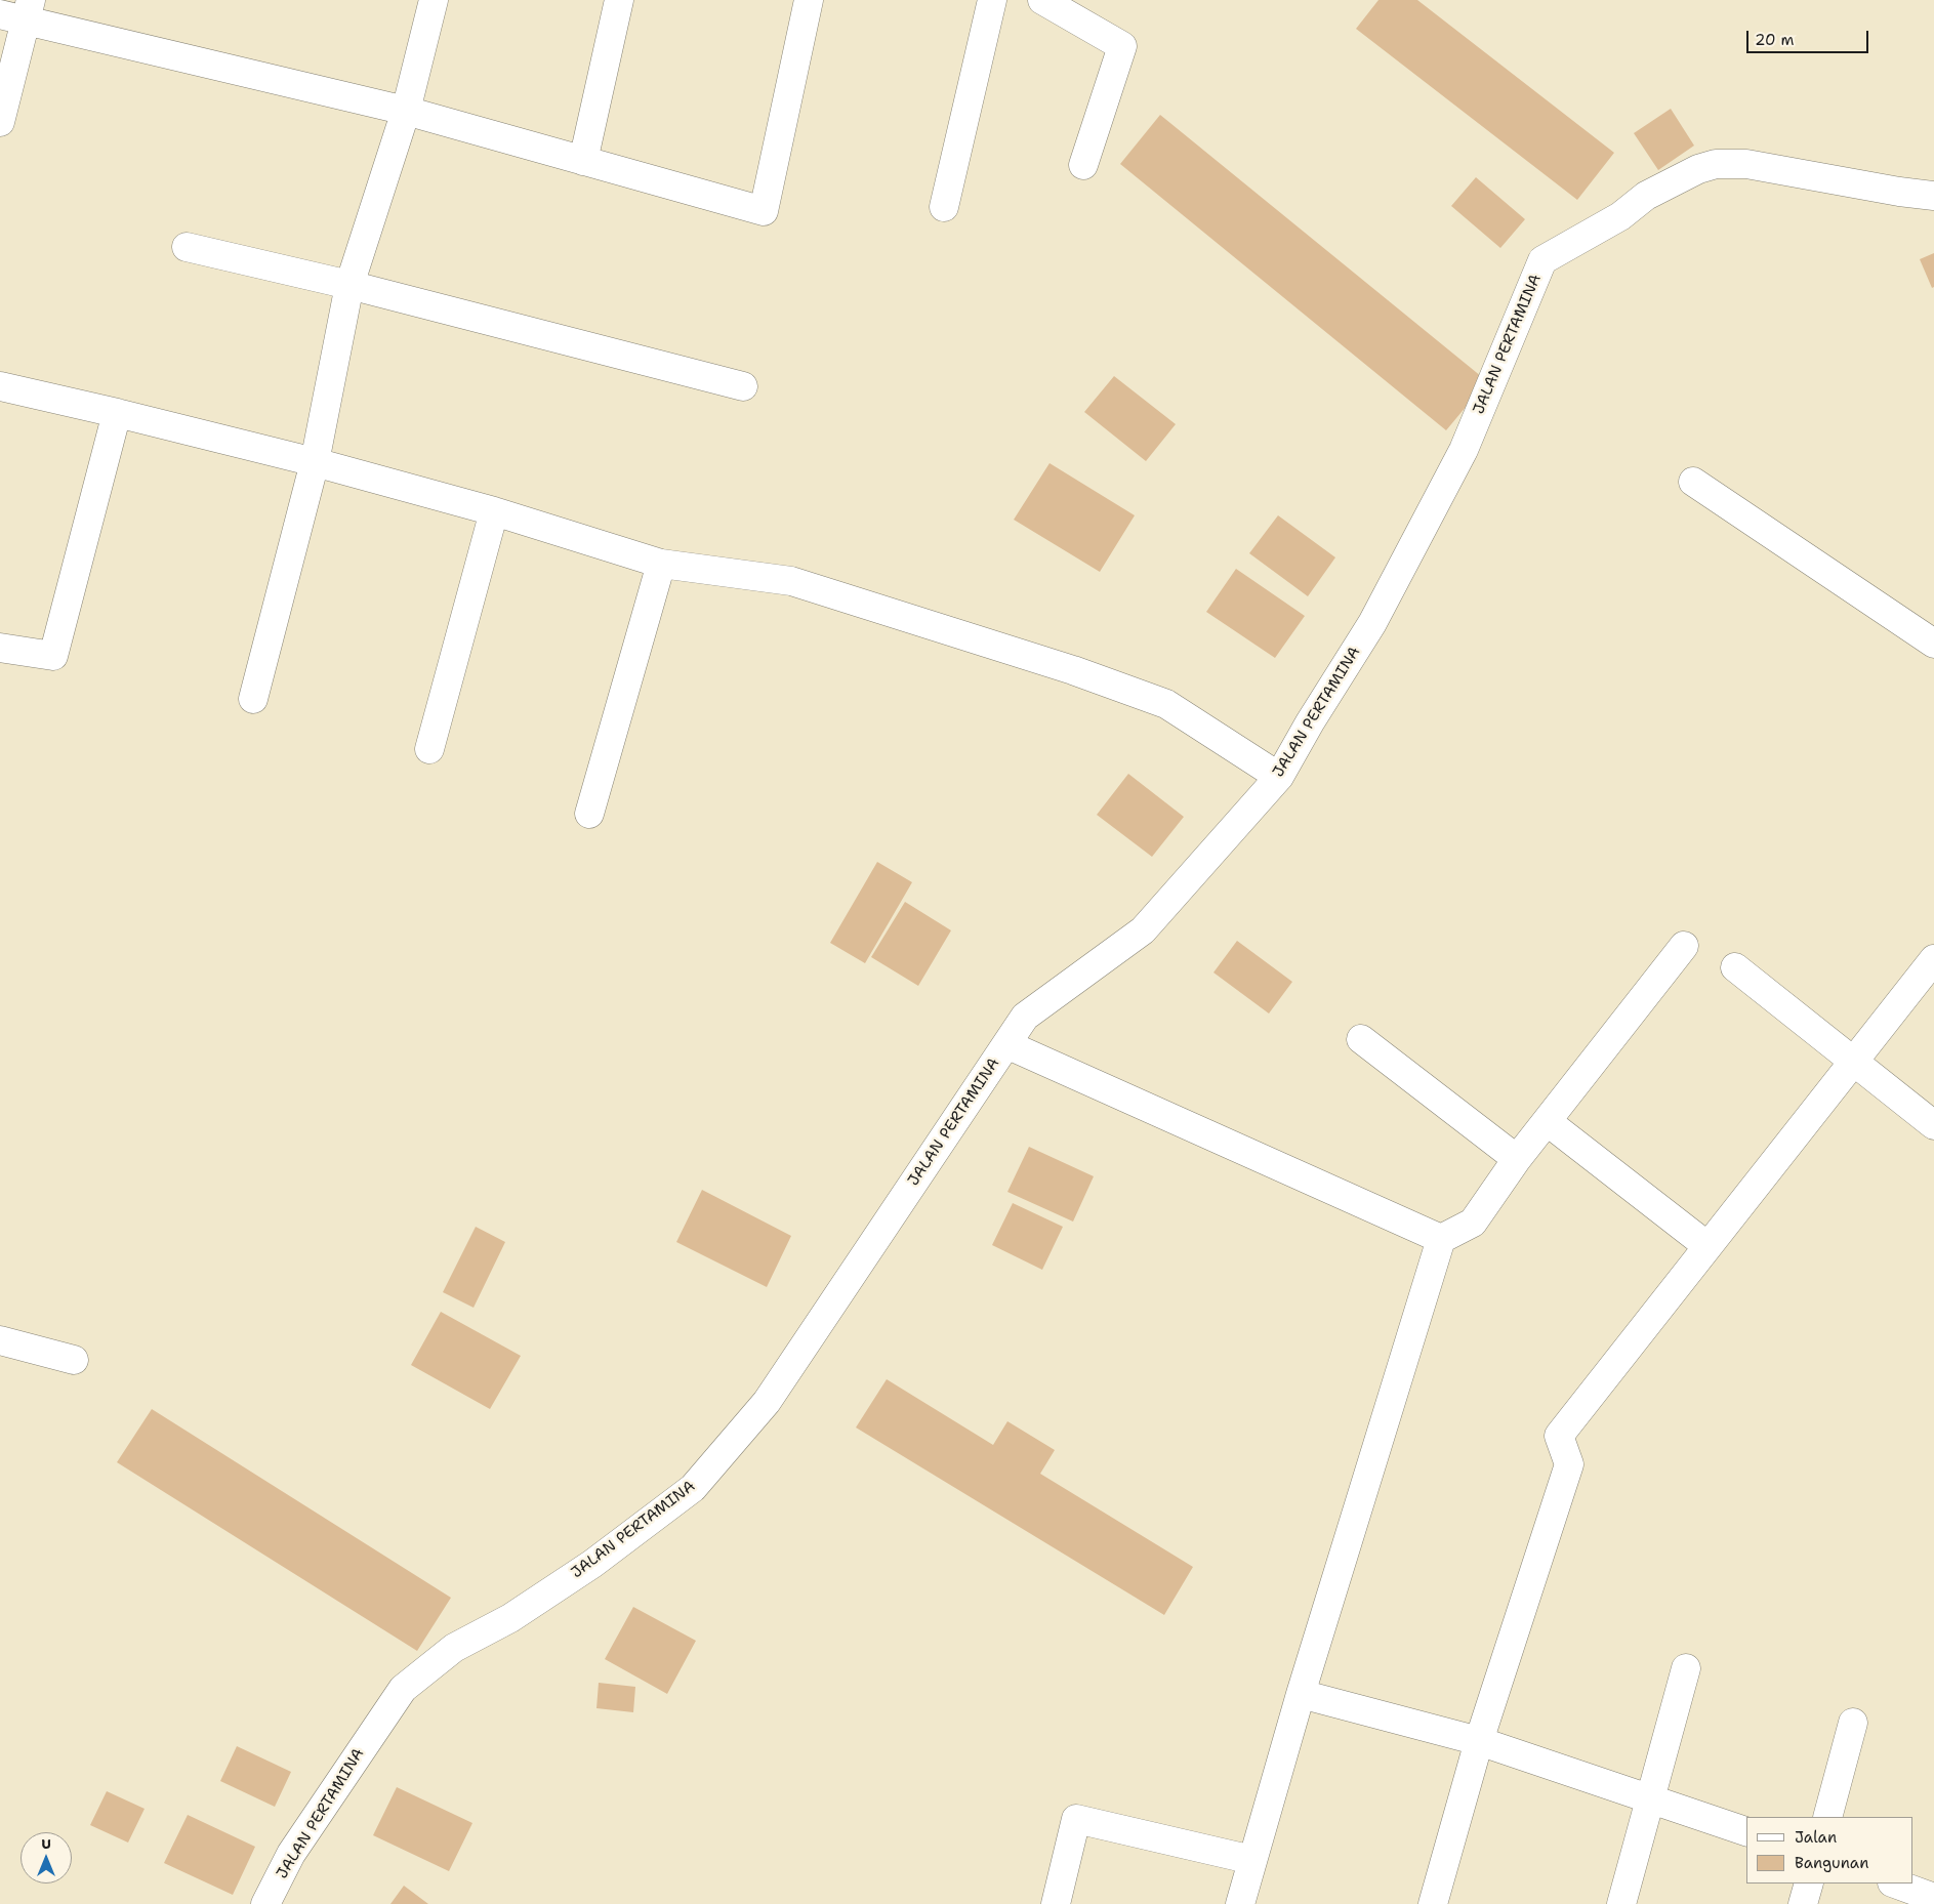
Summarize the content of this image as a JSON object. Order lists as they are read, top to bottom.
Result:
{
  "streets": {
    "street": ["JALAN PERTAMINA"]
  },
  "legend": ["Jalan", "Bangunan"],
  "scale_bar": "20 m",
  "north": "top"
}
